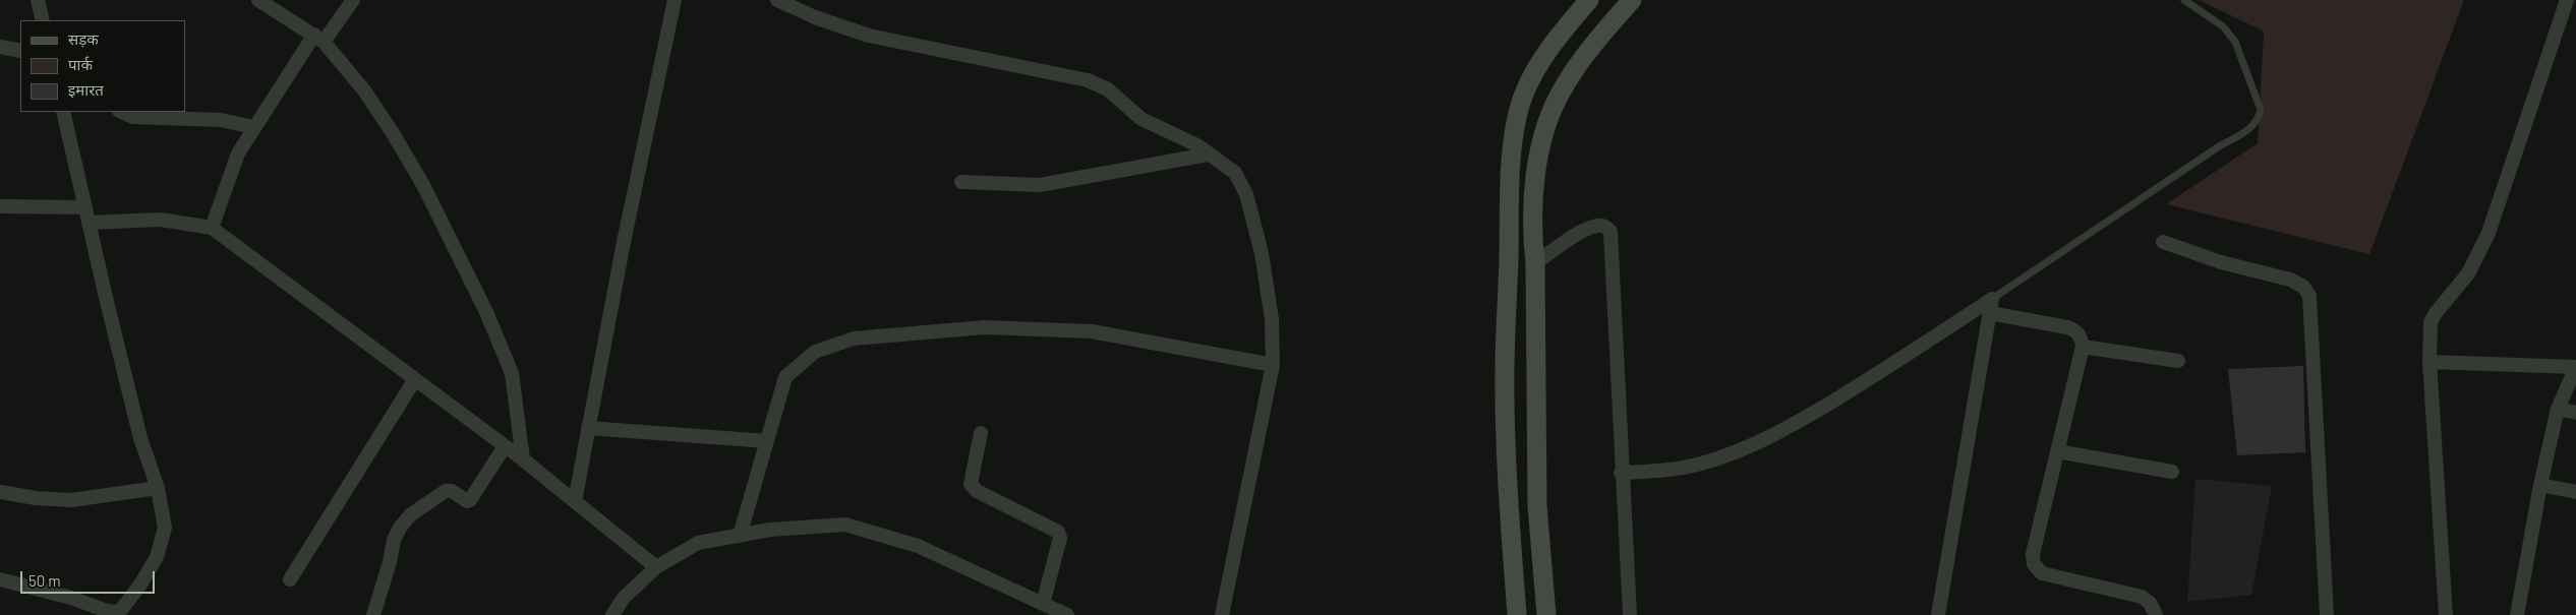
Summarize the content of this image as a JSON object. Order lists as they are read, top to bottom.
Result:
{
  "legend": ["सड़क", "पार्क", "इमारत"],
  "scale_bar": "50 m"
}
